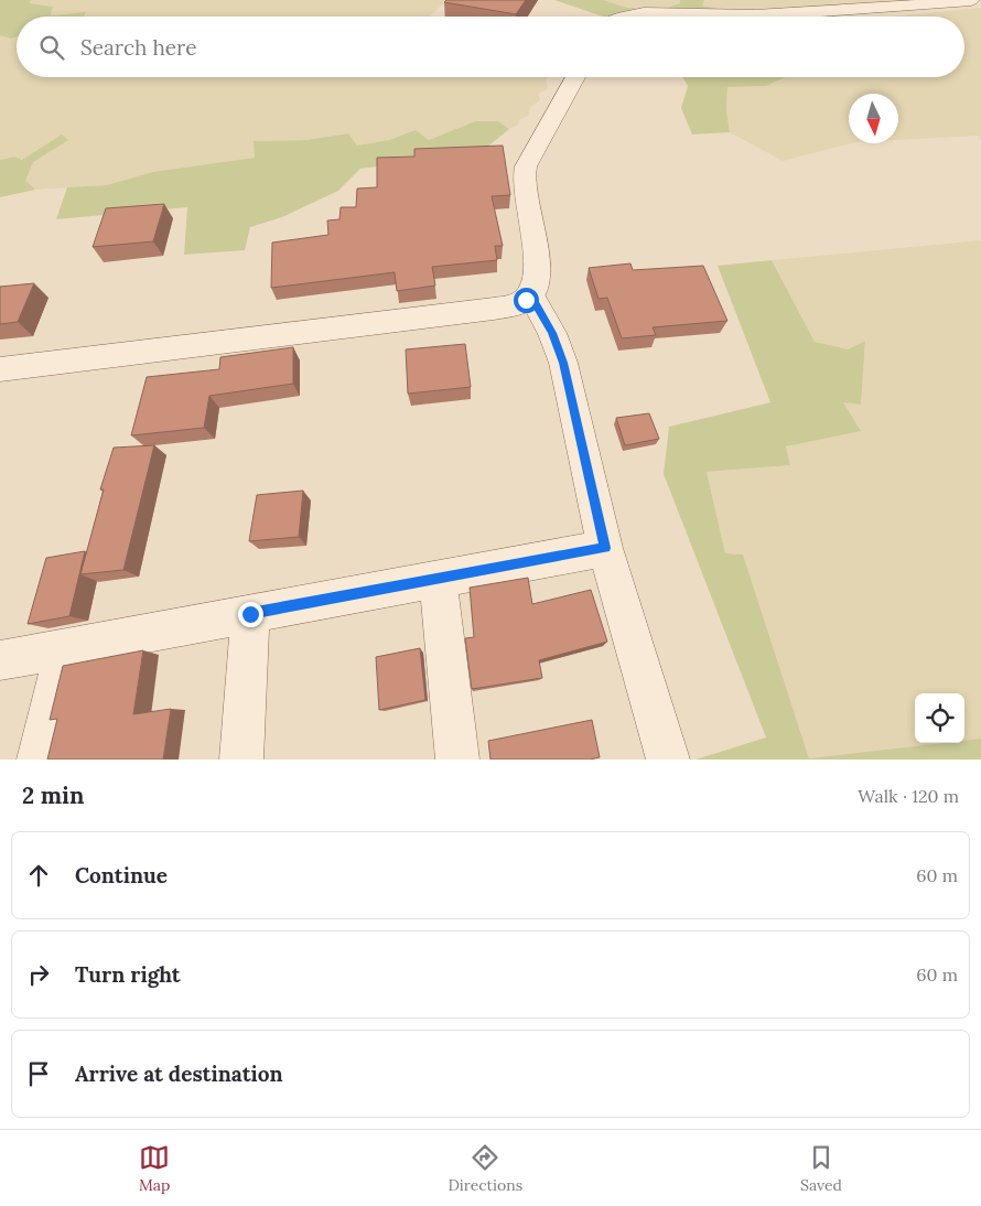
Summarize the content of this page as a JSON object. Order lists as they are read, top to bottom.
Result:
{
  "north": "bottom",
  "page": {
    "search": "Search here",
    "heading": ["2 min", "Walk · 120 m"],
    "list": [
      ["Continue", "60 m"],
      ["Turn right", "60 m"],
      "Arrive at destination"
    ],
    "nav": ["Map", "Directions", "Saved"]
  }
}
